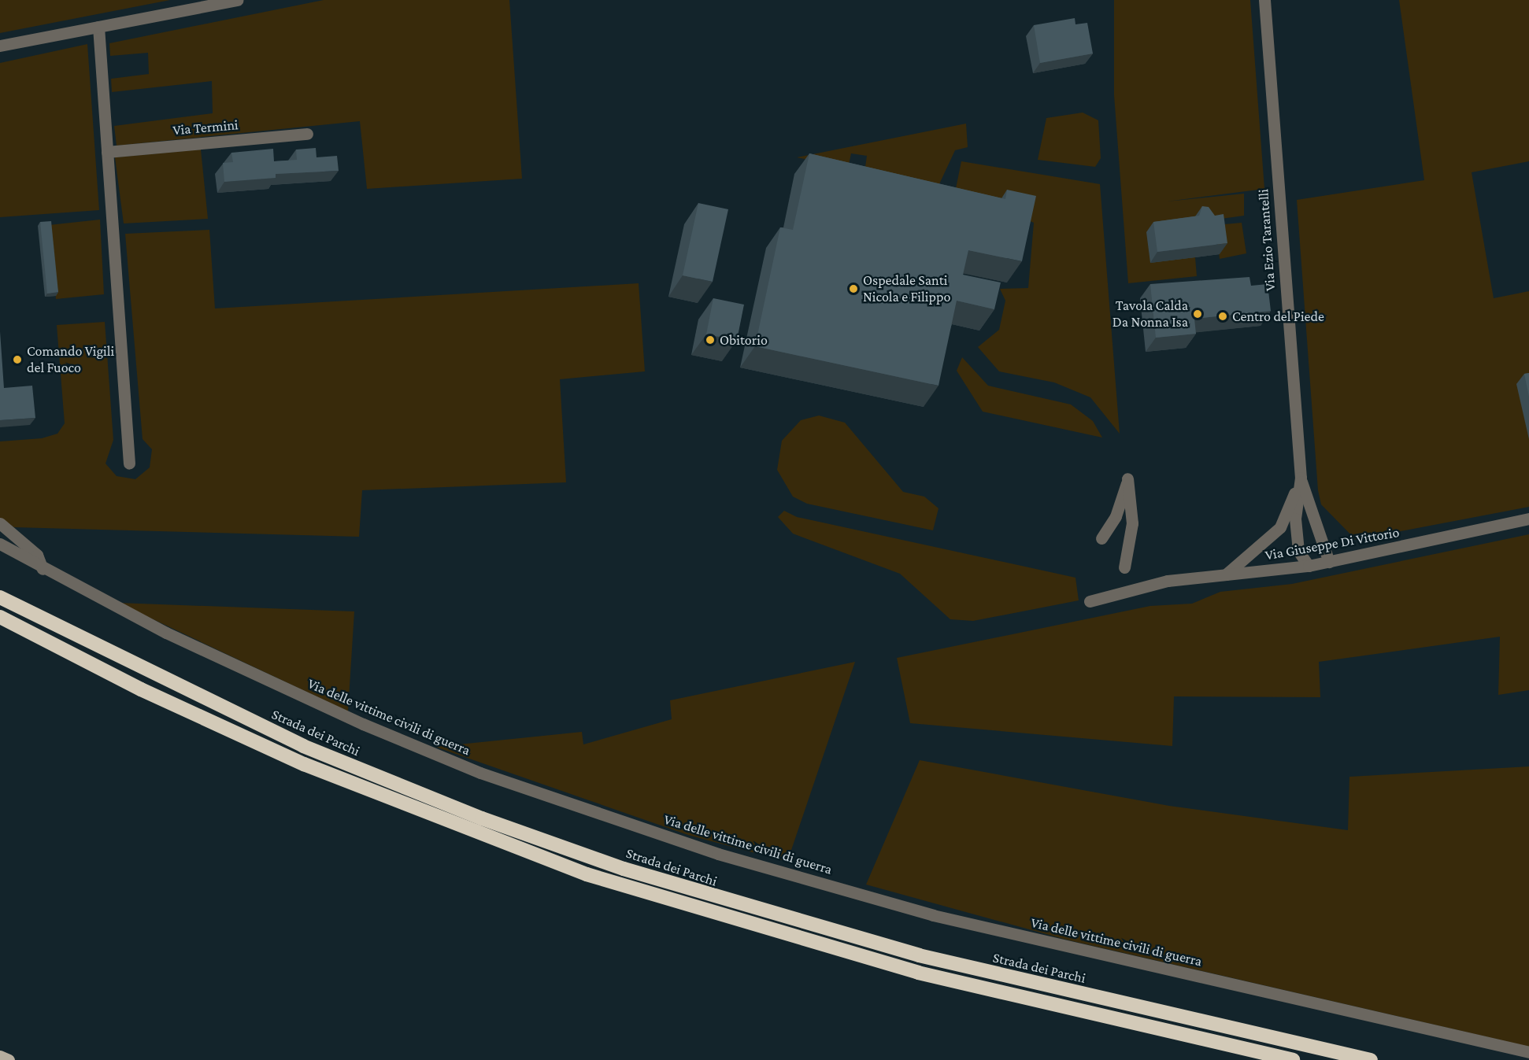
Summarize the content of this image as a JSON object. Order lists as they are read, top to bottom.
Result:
{
  "streets": {
    "highway": ["Strada dei Parchi"],
    "street": [
      "Via Termini",
      "Via Ezio Tarantelli",
      "Via Giuseppe Di Vittorio",
      "Via delle vittime civili di guerra"
    ]
  },
  "places": [
    "Ospedale Santi Nicola e Filippo",
    "Tavola Calda Da Nonna Isa",
    "Centro del Piede",
    "Obitorio",
    "Comando Vigili del Fuoco"
  ]
}
